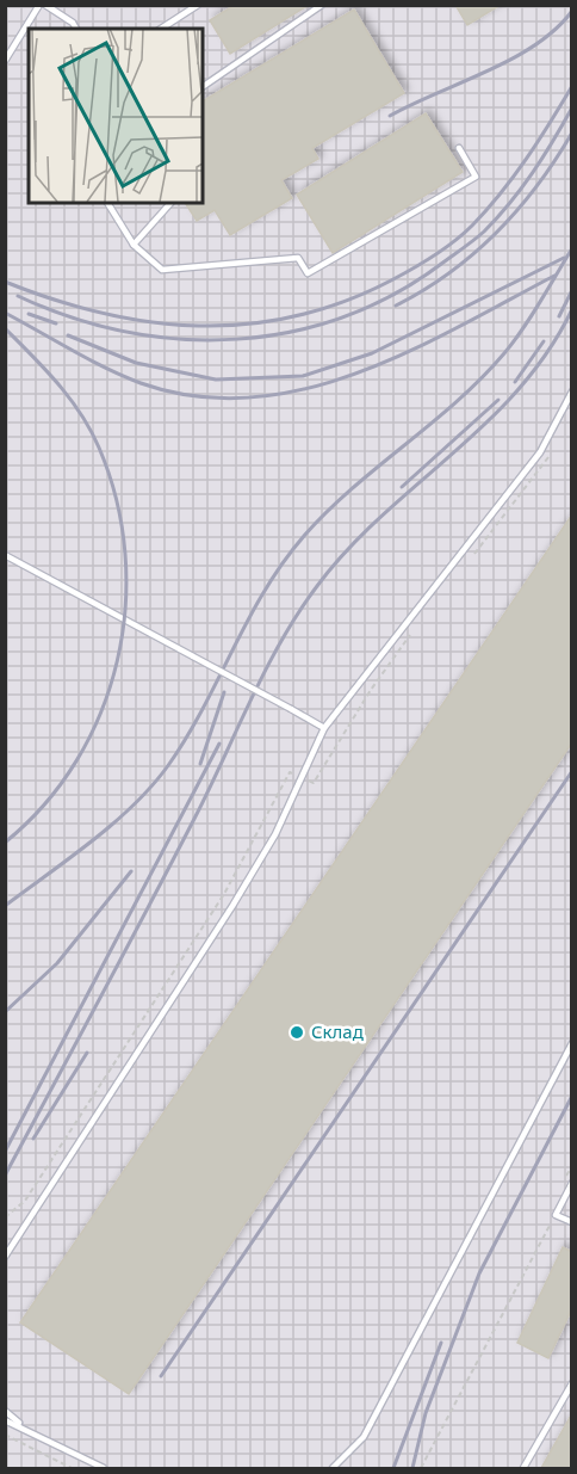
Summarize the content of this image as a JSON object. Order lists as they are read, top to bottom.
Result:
{
  "places": ["Склад"]
}
